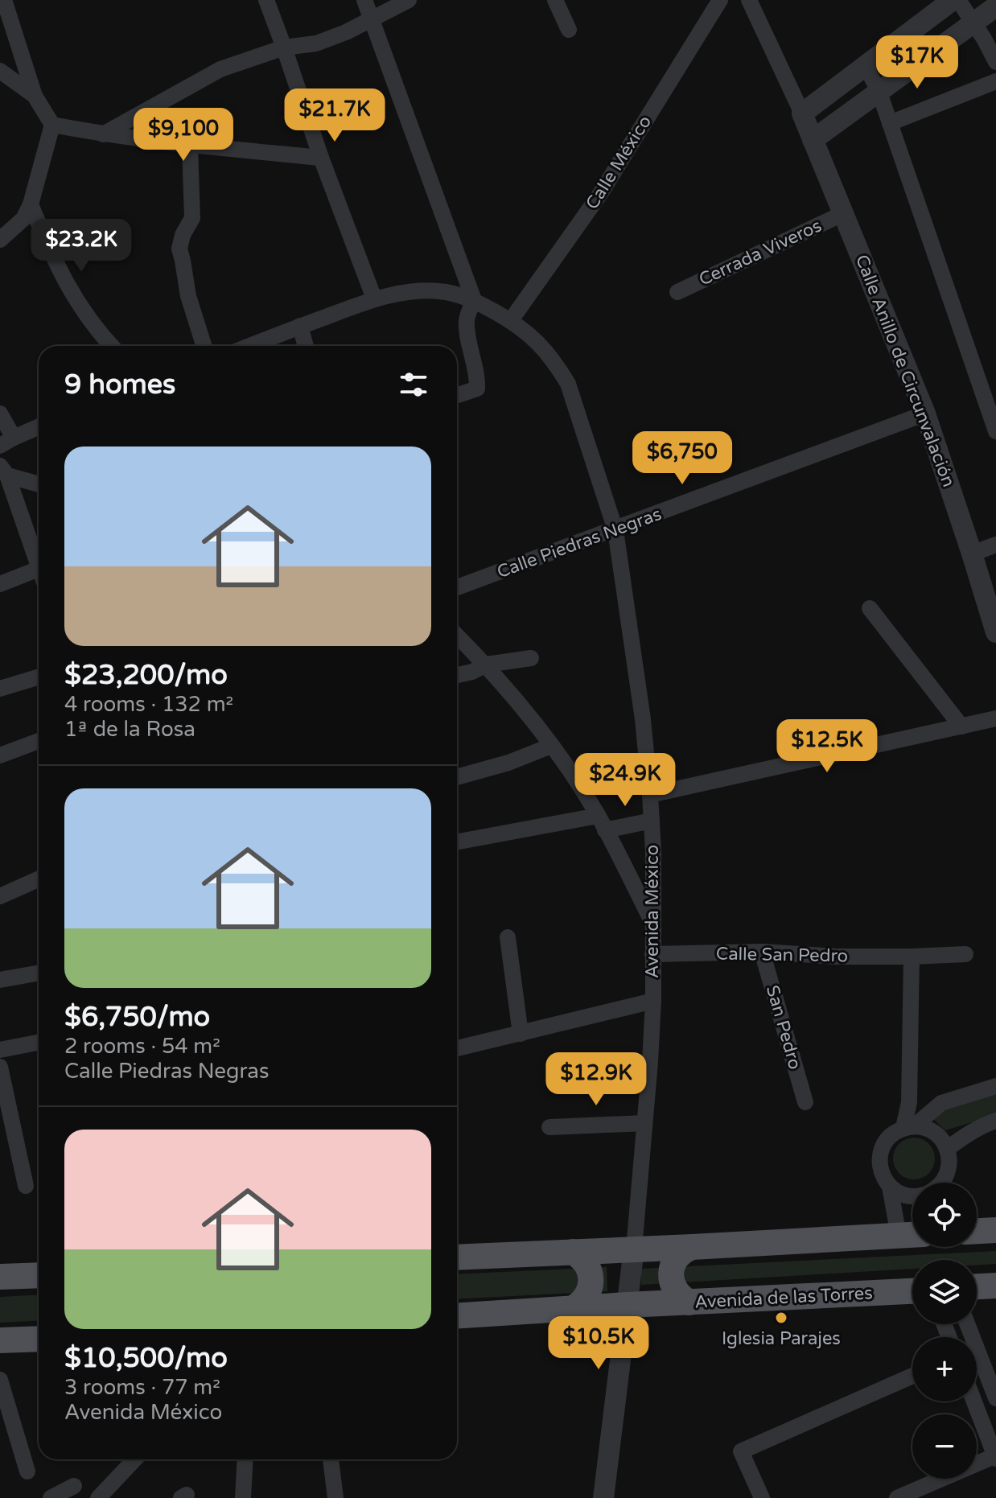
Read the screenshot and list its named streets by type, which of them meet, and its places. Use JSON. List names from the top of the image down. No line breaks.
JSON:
{"streets":{"main road":["Avenida de las Torres"],"street":["Calle México","Cerrada Viveros","Calle Anillo de Circunvalación","Calle Piedras Negras","Avenida México","Calle San Pedro","San Pedro"]},"crossings":[["Calle México","Avenida México"],["Cerrada Viveros","Calle Anillo de Circunvalación"],["Calle Anillo de Circunvalación","Calle Piedras Negras"],["Calle Piedras Negras","Avenida México"],["Avenida México","Calle San Pedro"],["Avenida México","Avenida de las Torres"],["Calle San Pedro","San Pedro"]],"places":["Iglesia Parajes"],"page":{"price":["$17K","$21.7K","$9,100","$23.2K","$6,750","$12.5K","$24.9K","$12.9K","$10.5K"],"heading":"9 homes","list":[{"name":"$23,200/mo","note":"4 rooms · 132 m² · 1ª de la Rosa"},{"name":"$6,750/mo","note":"2 rooms · 54 m² · Calle Piedras Negras"},{"name":"$10,500/mo","note":"3 rooms · 77 m² · Avenida México"}],"map_buttons":["+","−"]}}
